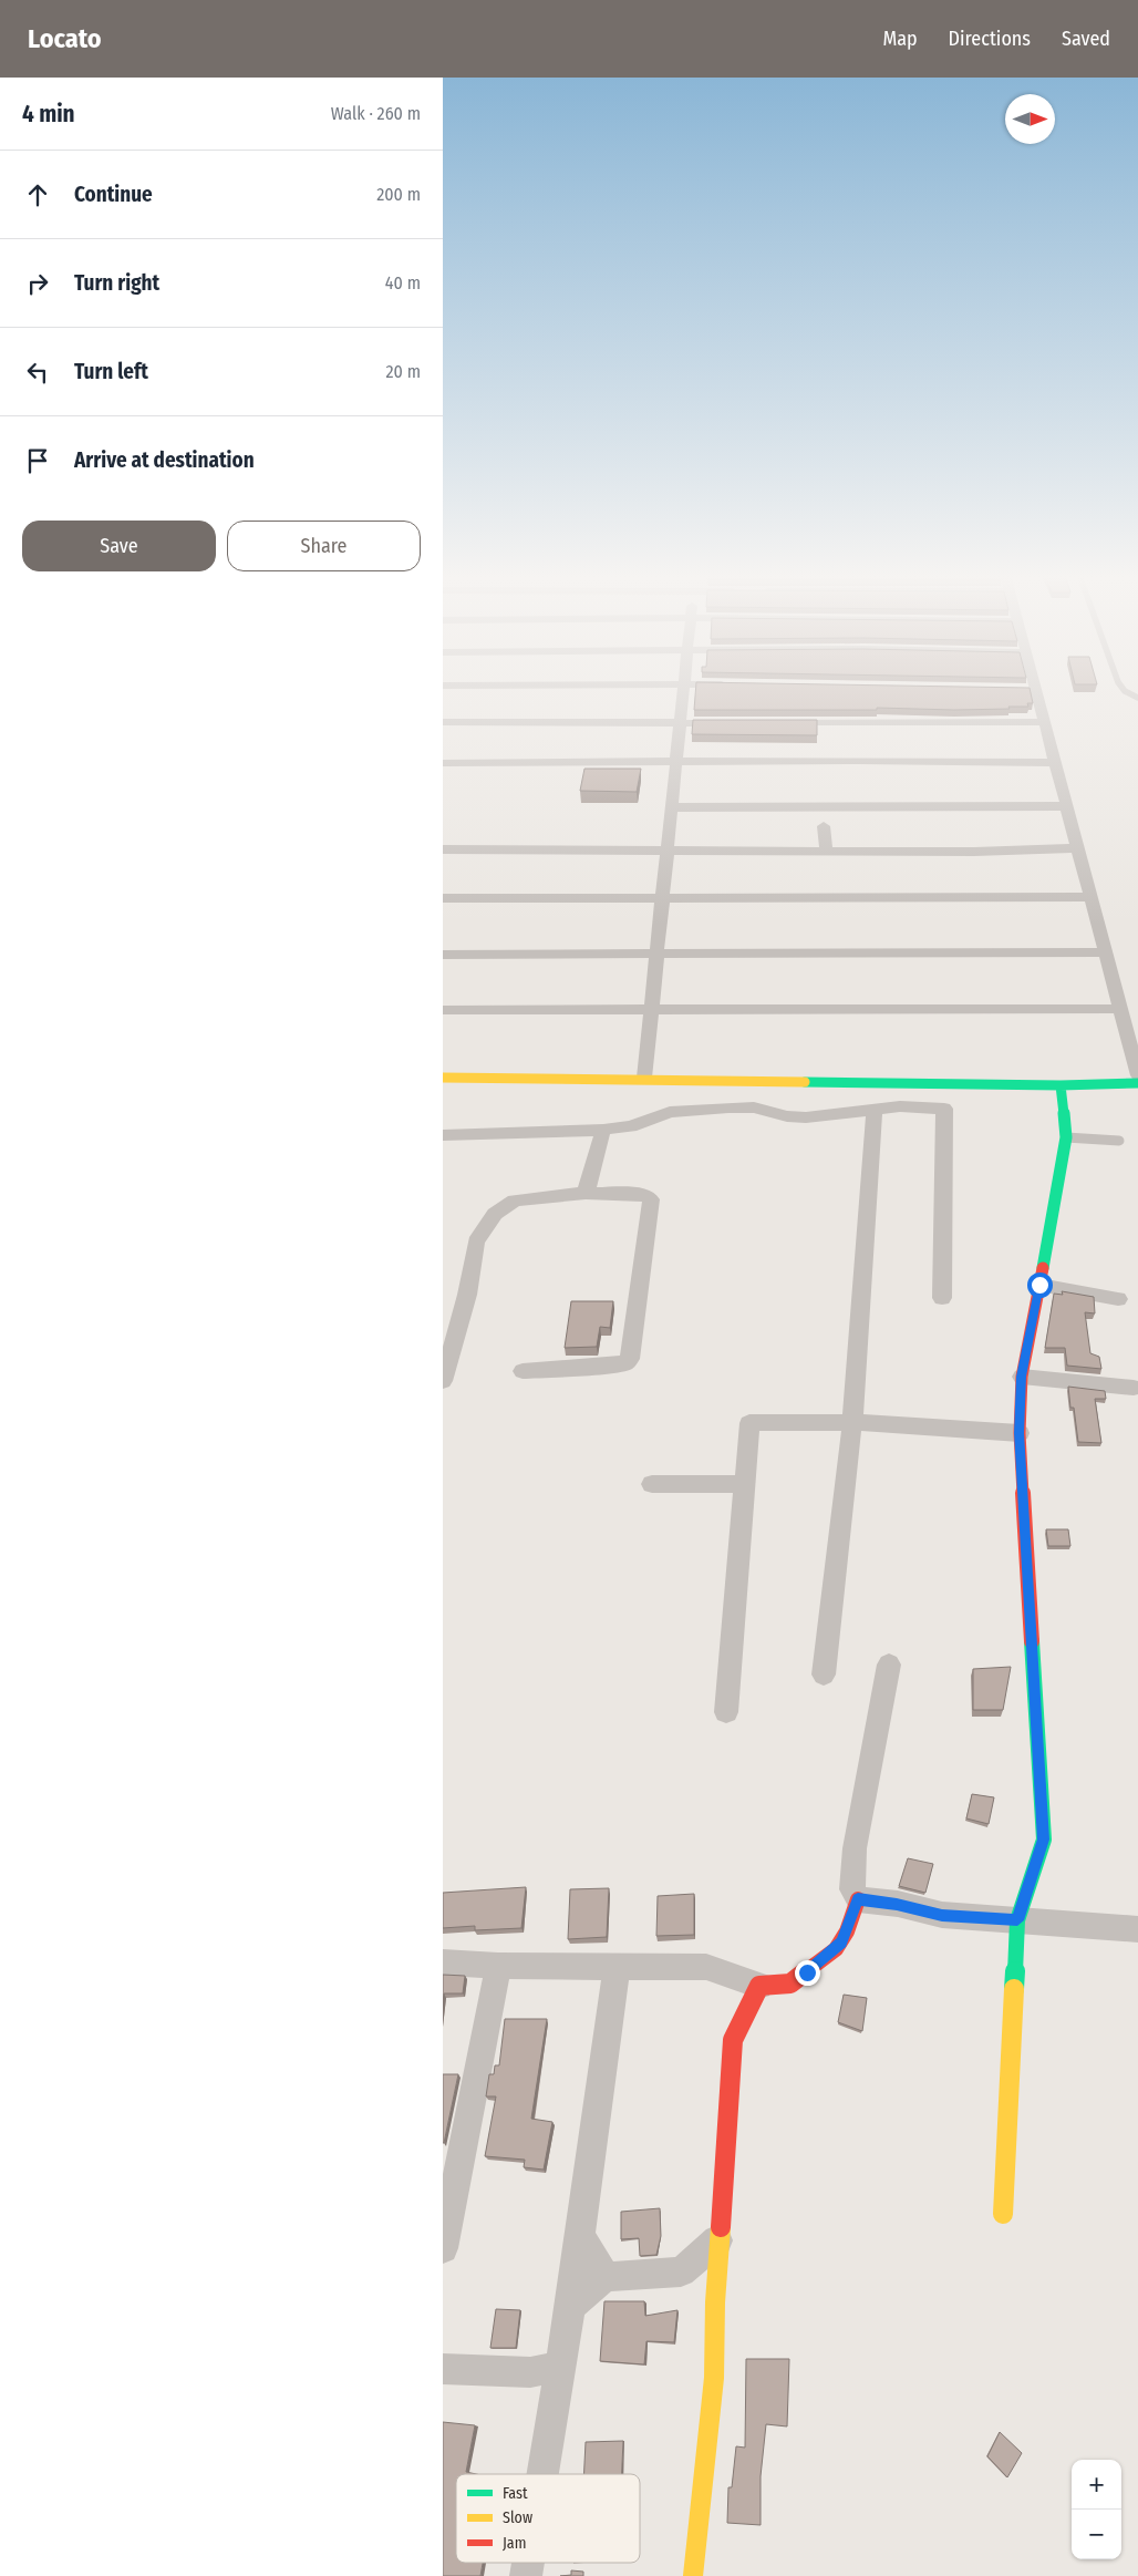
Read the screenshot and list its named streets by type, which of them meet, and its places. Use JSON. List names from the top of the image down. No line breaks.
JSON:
{"legend":["Fast","Slow","Jam"],"north":"right","page":{"header":"Locato","nav":["Map","Directions","Saved"],"heading":["4 min","Walk · 260 m"],"list":[["Continue","200 m"],["Turn right","40 m"],["Turn left","20 m"],"Arrive at destination"],"buttons":["Save","Share"],"map_buttons":["+","−"]}}
